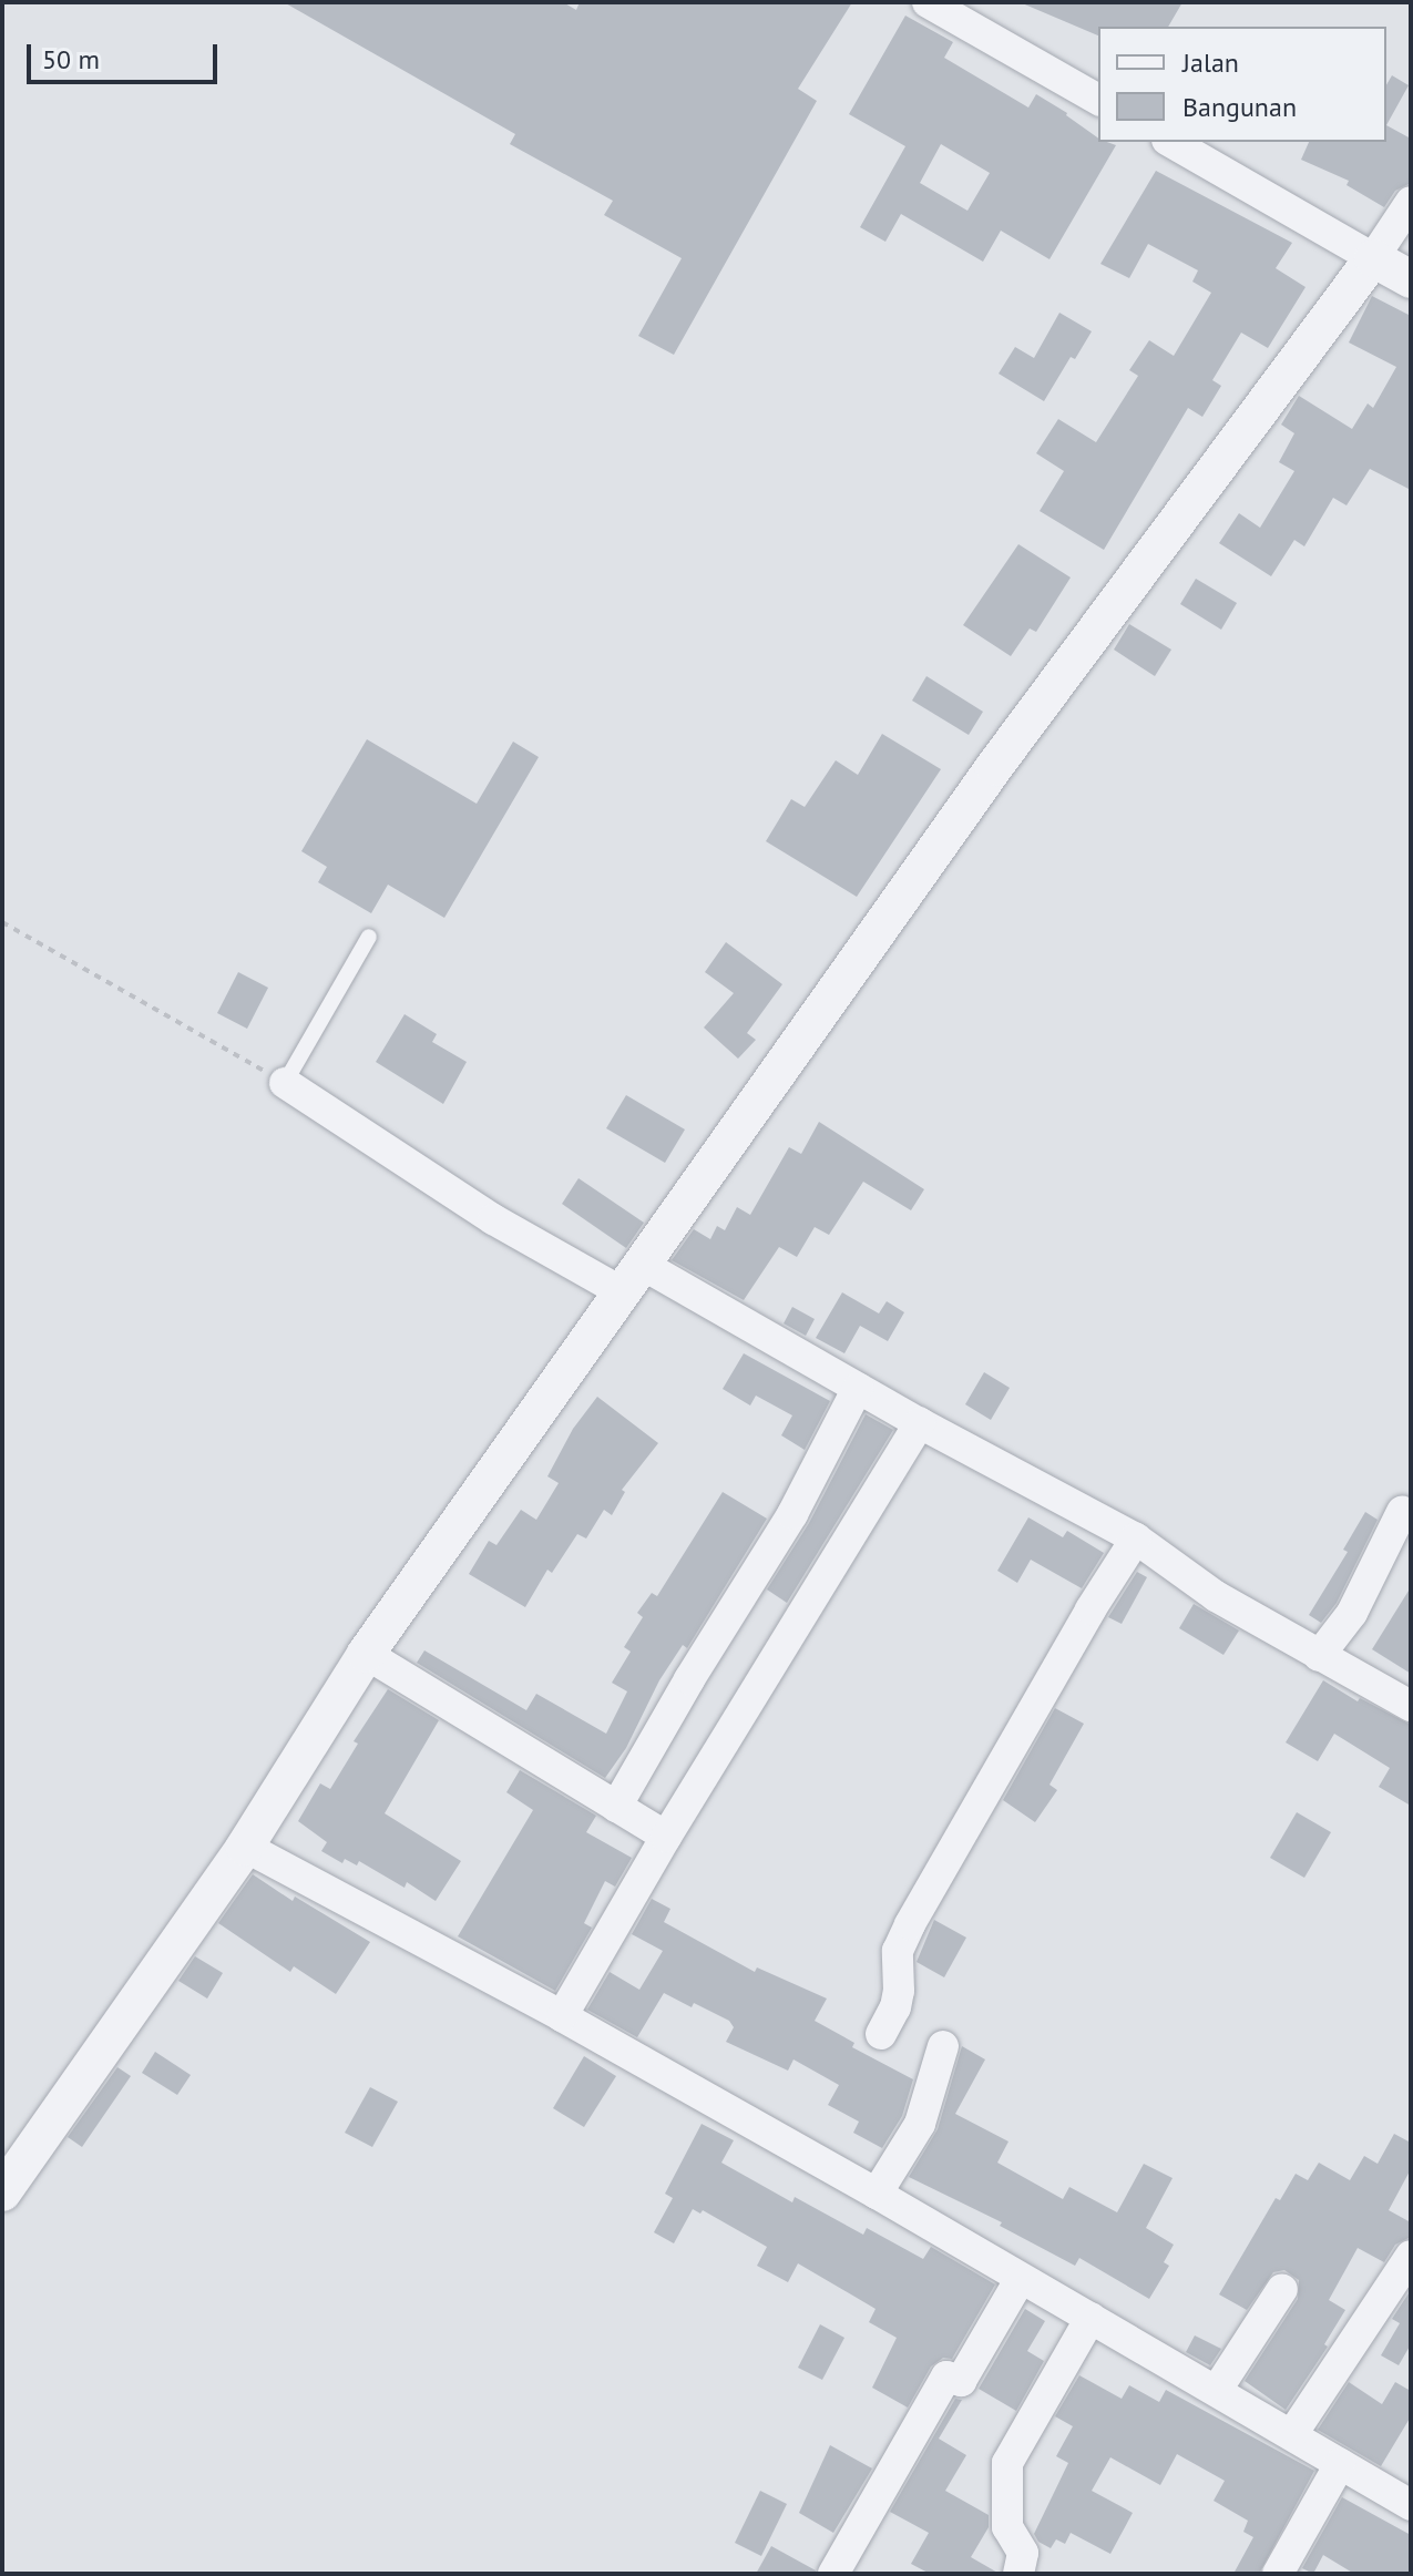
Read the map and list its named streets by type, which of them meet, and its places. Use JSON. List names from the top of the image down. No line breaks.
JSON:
{"legend":["Jalan","Bangunan"],"scale_bar":"50 m"}
